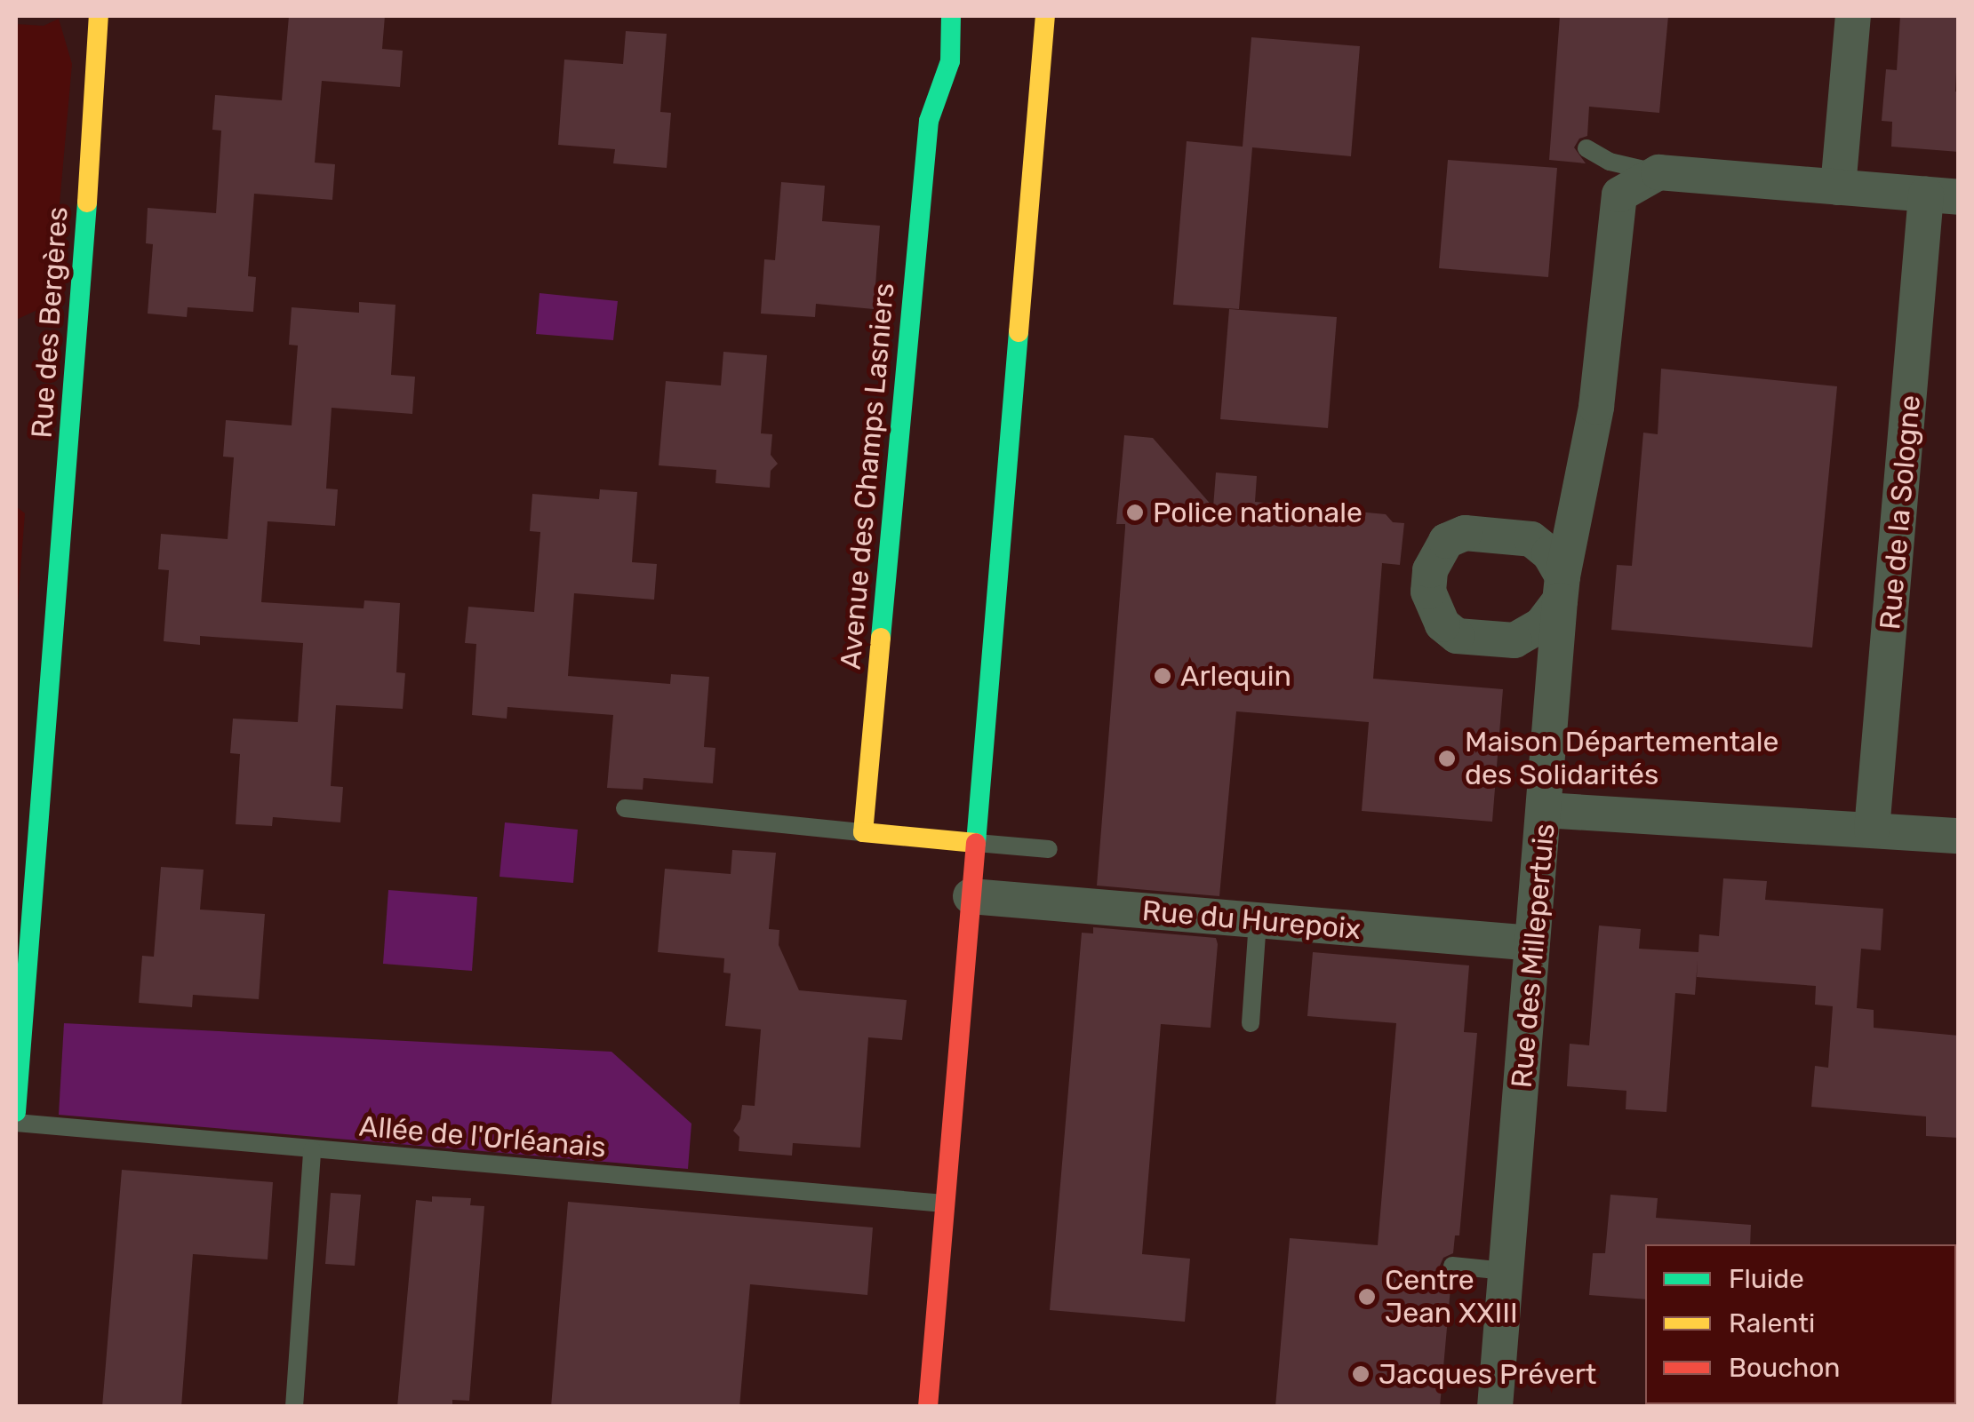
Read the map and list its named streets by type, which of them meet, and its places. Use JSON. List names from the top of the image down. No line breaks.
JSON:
{"streets":{"street":["Rue des Bergères","Avenue des Champs Lasniers","Rue de la Sologne","Rue du Hurepoix","Rue des Millepertuis"],"lane":["Allée de l'Orléanais"]},"crossings":[["Rue de la Sologne","Rue des Millepertuis"],["Rue du Hurepoix","Rue des Millepertuis"]],"places":["Police nationale","Arlequin","Maison Départementale des Solidarités","Centre Jean XXIII","Jacques Prévert"],"legend":["Fluide","Ralenti","Bouchon"]}
